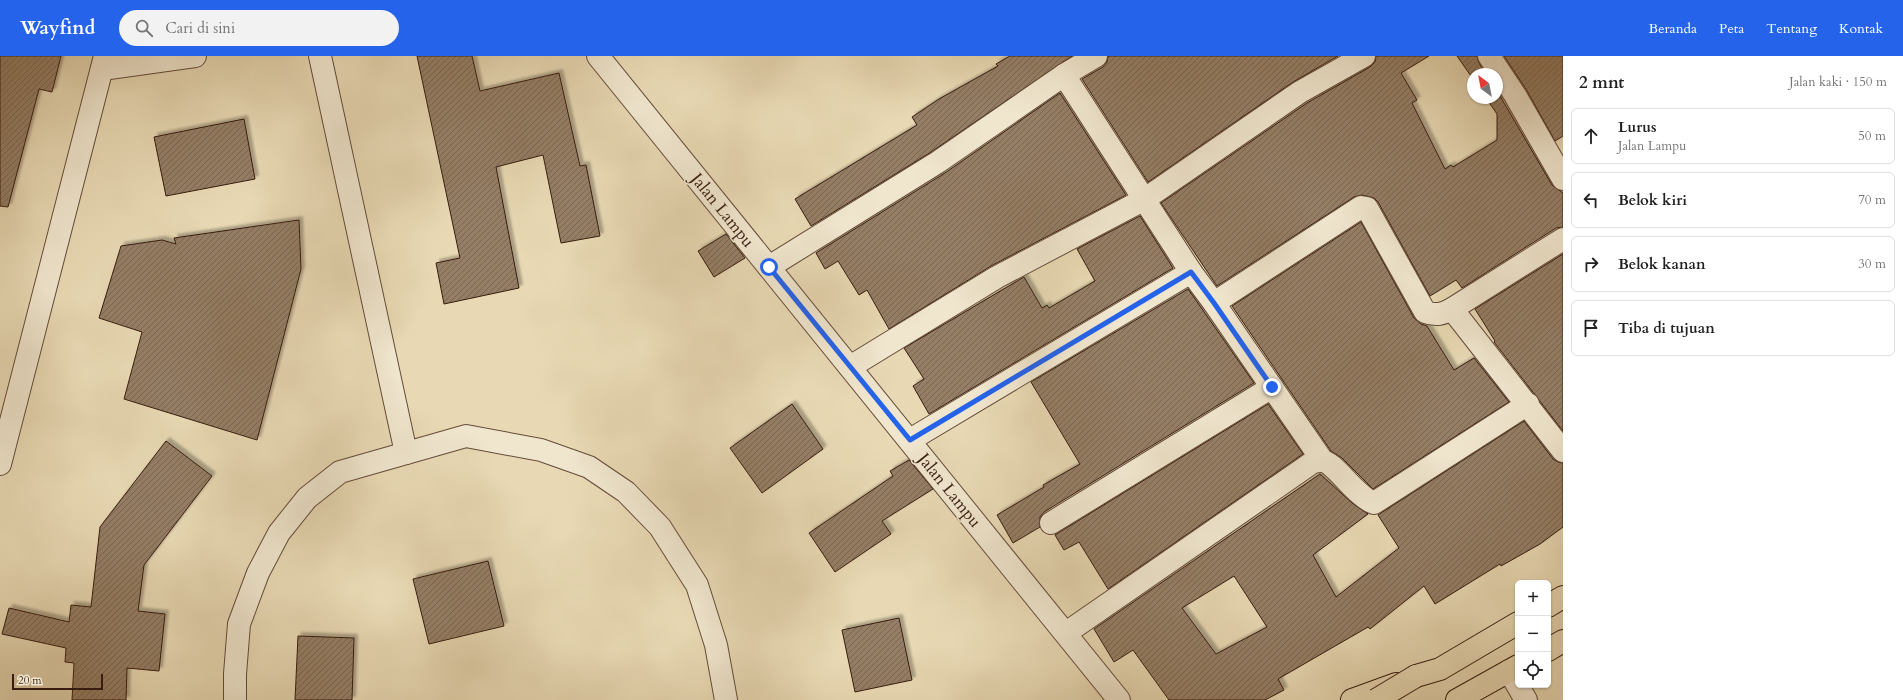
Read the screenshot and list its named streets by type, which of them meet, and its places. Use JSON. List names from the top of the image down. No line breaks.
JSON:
{"streets":{"street":["Jalan Lampu"]},"scale_bar":"20 m","north":"top left","page":{"header":"Wayfind","search":"Cari di sini","nav":["Beranda","Peta","Tentang","Kontak"],"heading":["2 mnt","Jalan kaki · 150 m"],"list":[["Lurus","Jalan Lampu","50 m"],["Belok kiri","70 m"],["Belok kanan","30 m"],"Tiba di tujuan"],"map_buttons":["+","−"],"scale":"20 m"}}
